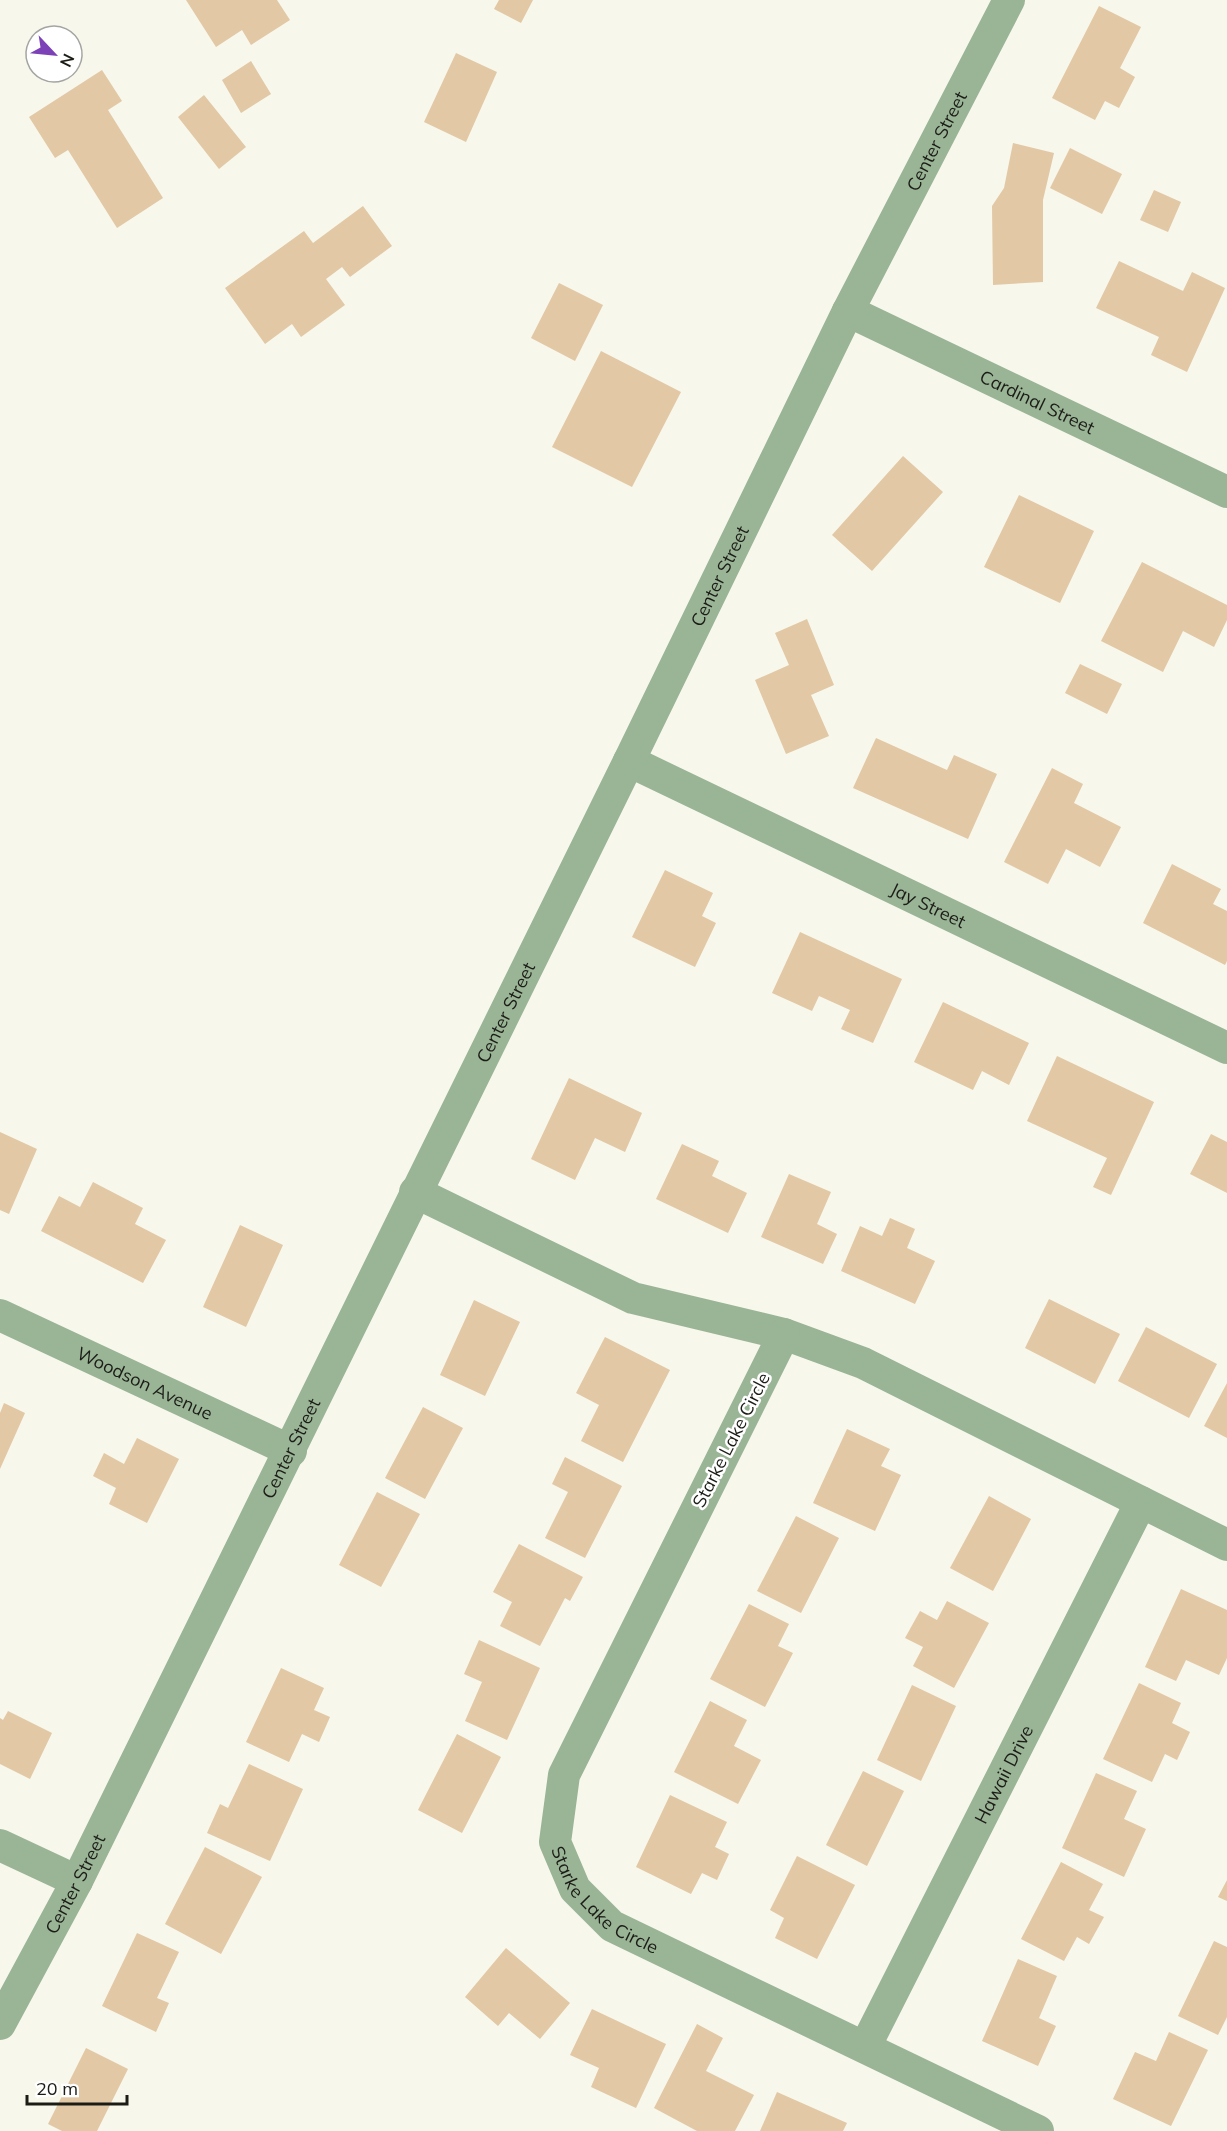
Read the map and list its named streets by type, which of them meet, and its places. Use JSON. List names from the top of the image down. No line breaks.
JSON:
{"streets":{"street":["Center Street","Cardinal Street","Jay Street","Woodson Avenue","Starke Lake Circle","Hawaii Drive"]},"crossings":[["Center Street","Cardinal Street"],["Center Street","Jay Street"],["Center Street","Woodson Avenue"],["Starke Lake Circle","Hawaii Drive"]],"scale_bar":"20 m","north":"bottom right"}
